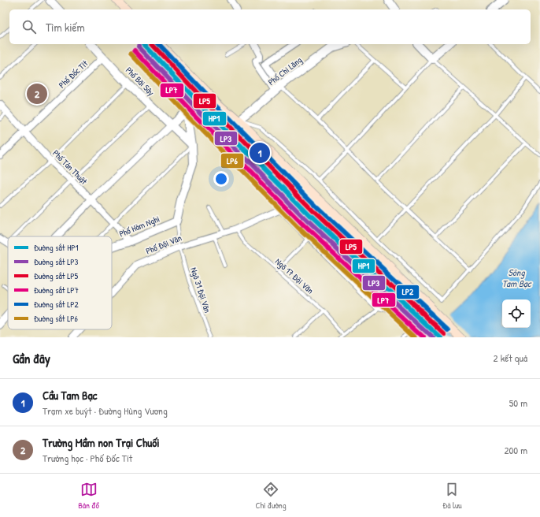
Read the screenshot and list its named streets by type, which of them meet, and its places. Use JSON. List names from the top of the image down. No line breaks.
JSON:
{"streets":{"street":["Phố Chi Lăng","Phố Đốc Tít","Phố Bãi Sậy","Phố Tán Thuật","Phố Hàm Nghi","Phố Đội Văn"],"lane":["Ngõ 17 Đội Văn","Ngõ 31 Đội Văn"]},"crossings":[["Phố Đốc Tít","Phố Bãi Sậy"],["Phố Đốc Tít","Phố Tán Thuật"],["Phố Tán Thuật","Phố Hàm Nghi"],["Phố Hàm Nghi","Ngõ 31 Đội Văn"],["Phố Đội Văn","Ngõ 17 Đội Văn"],["Phố Đội Văn","Ngõ 31 Đội Văn"]],"water":["Sông Tam Bạc"],"lines":["rail line HP1","rail line LP5","rail line LP2","rail line LP3","rail line LP7","rail line LP6"],"legend":["Đường sắt HP1","Đường sắt LP3","Đường sắt LP5","Đường sắt LP7","Đường sắt LP2","Đường sắt LP6"],"page":{"search":"Tìm kiếm","pins":["2","1"],"heading":["Gần đây","2 kết quả"],"list":[{"mark":"1","name":"Cầu Tam Bạc","note":"Trạm xe buýt · Đường Hùng Vương","value":"50 m"},{"mark":"2","name":"Trường Mầm non Trại Chuối","note":"Trường học · Phố Đốc Tít","value":"200 m"}],"nav":["Bản đồ","Chỉ đường","Đã lưu"]}}
